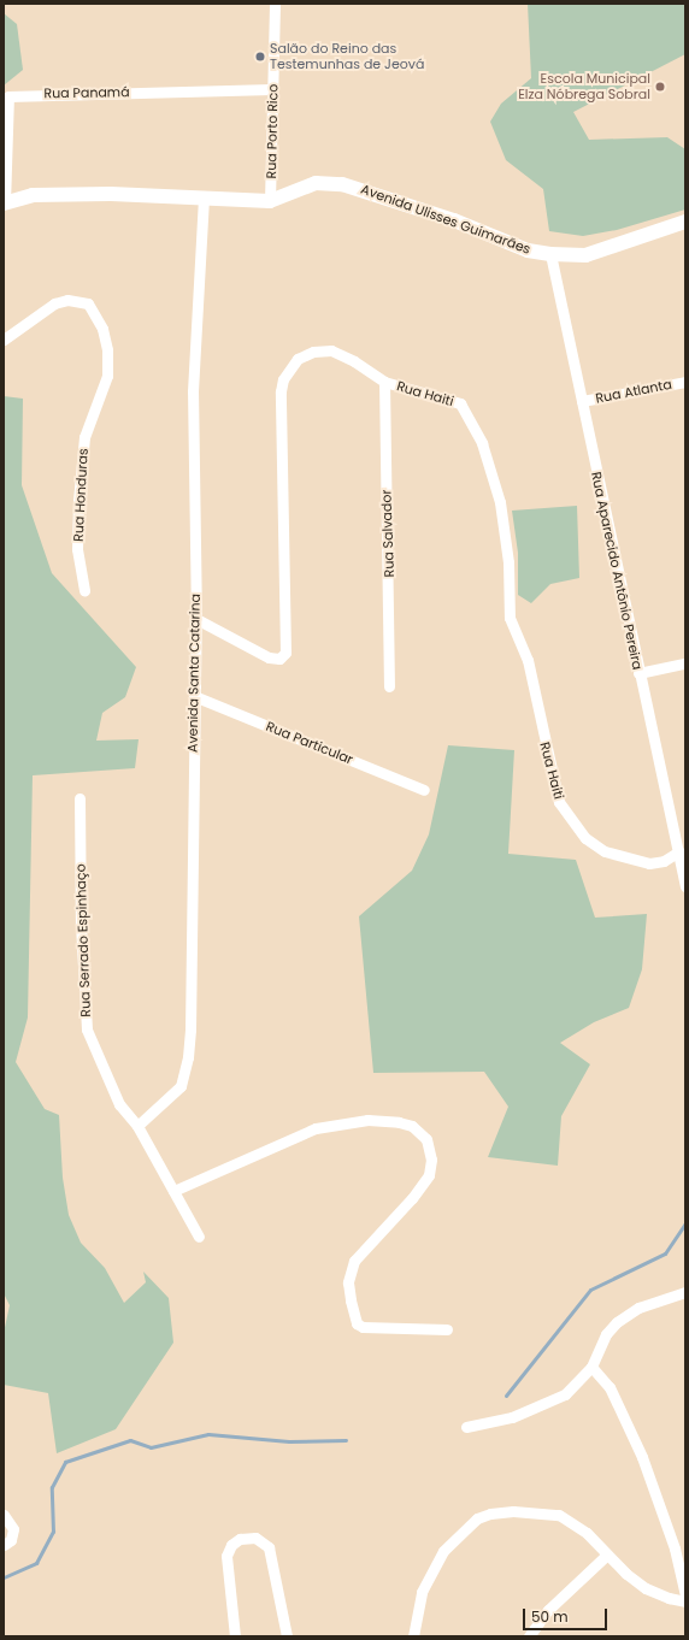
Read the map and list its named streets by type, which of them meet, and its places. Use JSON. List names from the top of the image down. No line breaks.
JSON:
{"streets":{"main road":["Avenida Ulisses Guimarães"],"street":["Rua Panamá","Rua Porto Rico","Rua Atlanta","Rua Haiti","Rua Honduras","Rua Salvador","Rua Aparecido Antônio Pereira","Avenida Santa Catarina","Rua Particular","Rua Serrado Espinhaço"]},"crossings":[["Rua Panamá","Rua Porto Rico"],["Rua Panamá","Avenida Ulisses Guimarães"],["Rua Porto Rico","Avenida Ulisses Guimarães"],["Avenida Ulisses Guimarães","Rua Aparecido Antônio Pereira"],["Avenida Ulisses Guimarães","Avenida Santa Catarina"],["Rua Atlanta","Rua Aparecido Antônio Pereira"],["Rua Haiti","Rua Salvador"],["Rua Haiti","Rua Aparecido Antônio Pereira"],["Rua Haiti","Avenida Santa Catarina"],["Avenida Santa Catarina","Rua Particular"],["Avenida Santa Catarina","Rua Serrado Espinhaço"]],"places":["Salão do Reino das Testemunhas de Jeová","Escola Municipal Elza Nóbrega Sobral"],"scale_bar":"50 m"}
